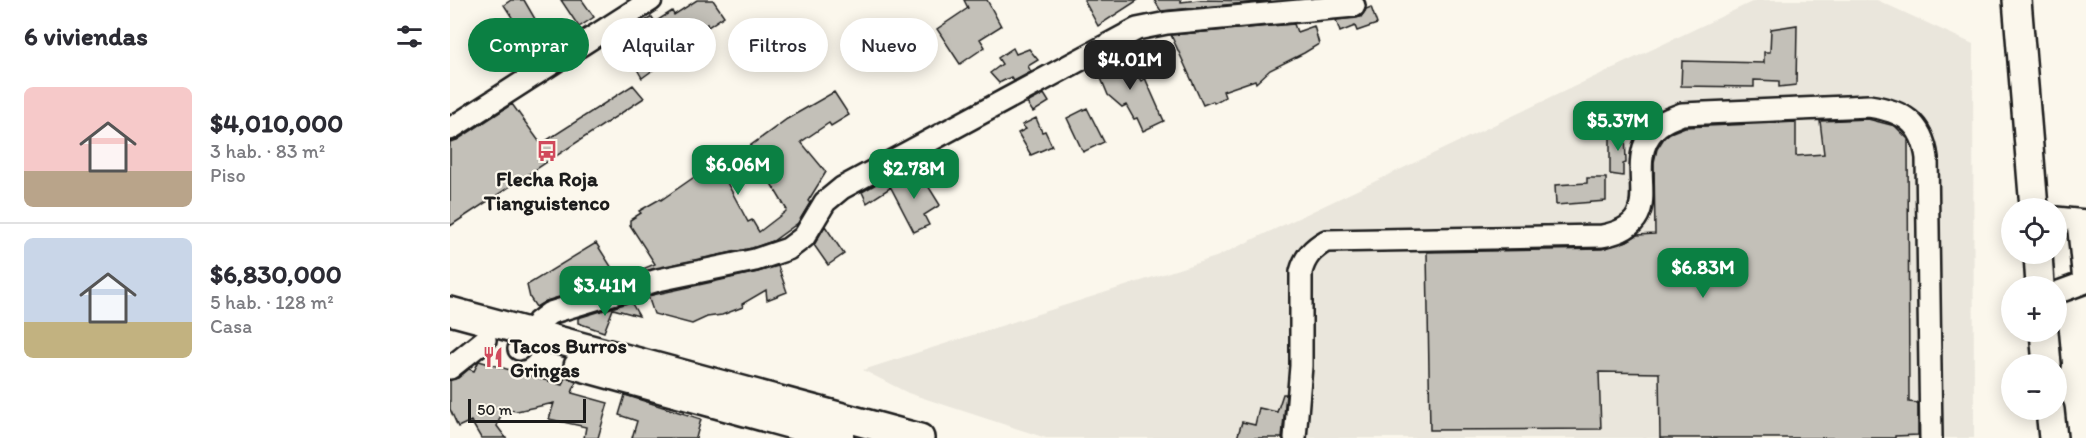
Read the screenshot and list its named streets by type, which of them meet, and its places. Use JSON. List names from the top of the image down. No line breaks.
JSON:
{"places":{"bus stop":["Flecha Roja Tianguistenco"],"restaurant":["Tacos Burros Gringas"]},"scale_bar":"50 m","page":{"heading":"6 viviendas","chip":["Comprar","Alquilar","Filtros","Nuevo"],"price":["$4.01M","$5.37M","$6.06M","$2.78M","$6.83M","$3.41M"],"list":[{"name":"$4,010,000","note":"3 hab. · 83 m² · Piso"},{"name":"$6,830,000","note":"5 hab. · 128 m² · Casa"}],"map_buttons":["+","−"],"scale":"50 m"}}
